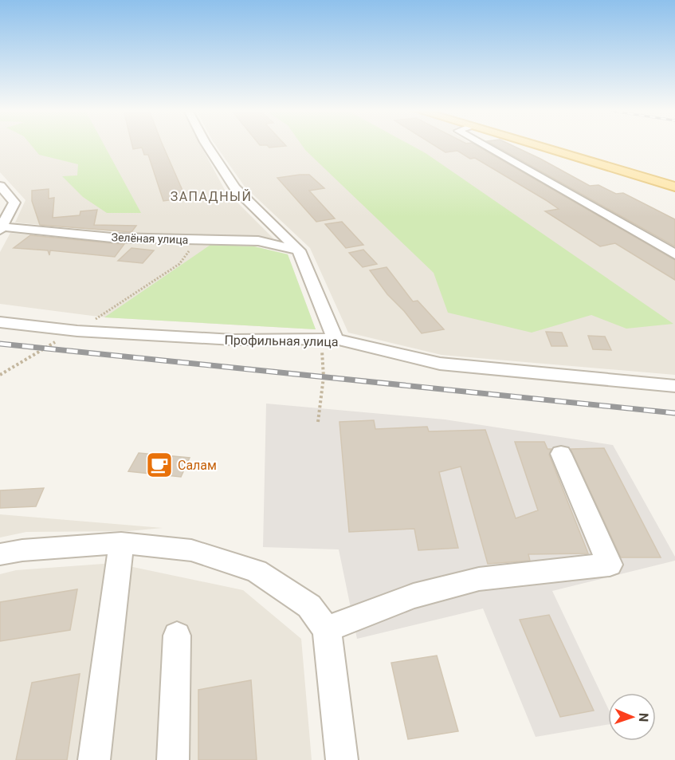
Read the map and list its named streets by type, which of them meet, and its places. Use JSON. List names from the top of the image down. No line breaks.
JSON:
{"streets":{"street":["Зелёная улица","Профильная улица"]},"districts":["ЗАПАДНЫЙ"],"places":{"cafe":["Салам"]},"north":"right"}
